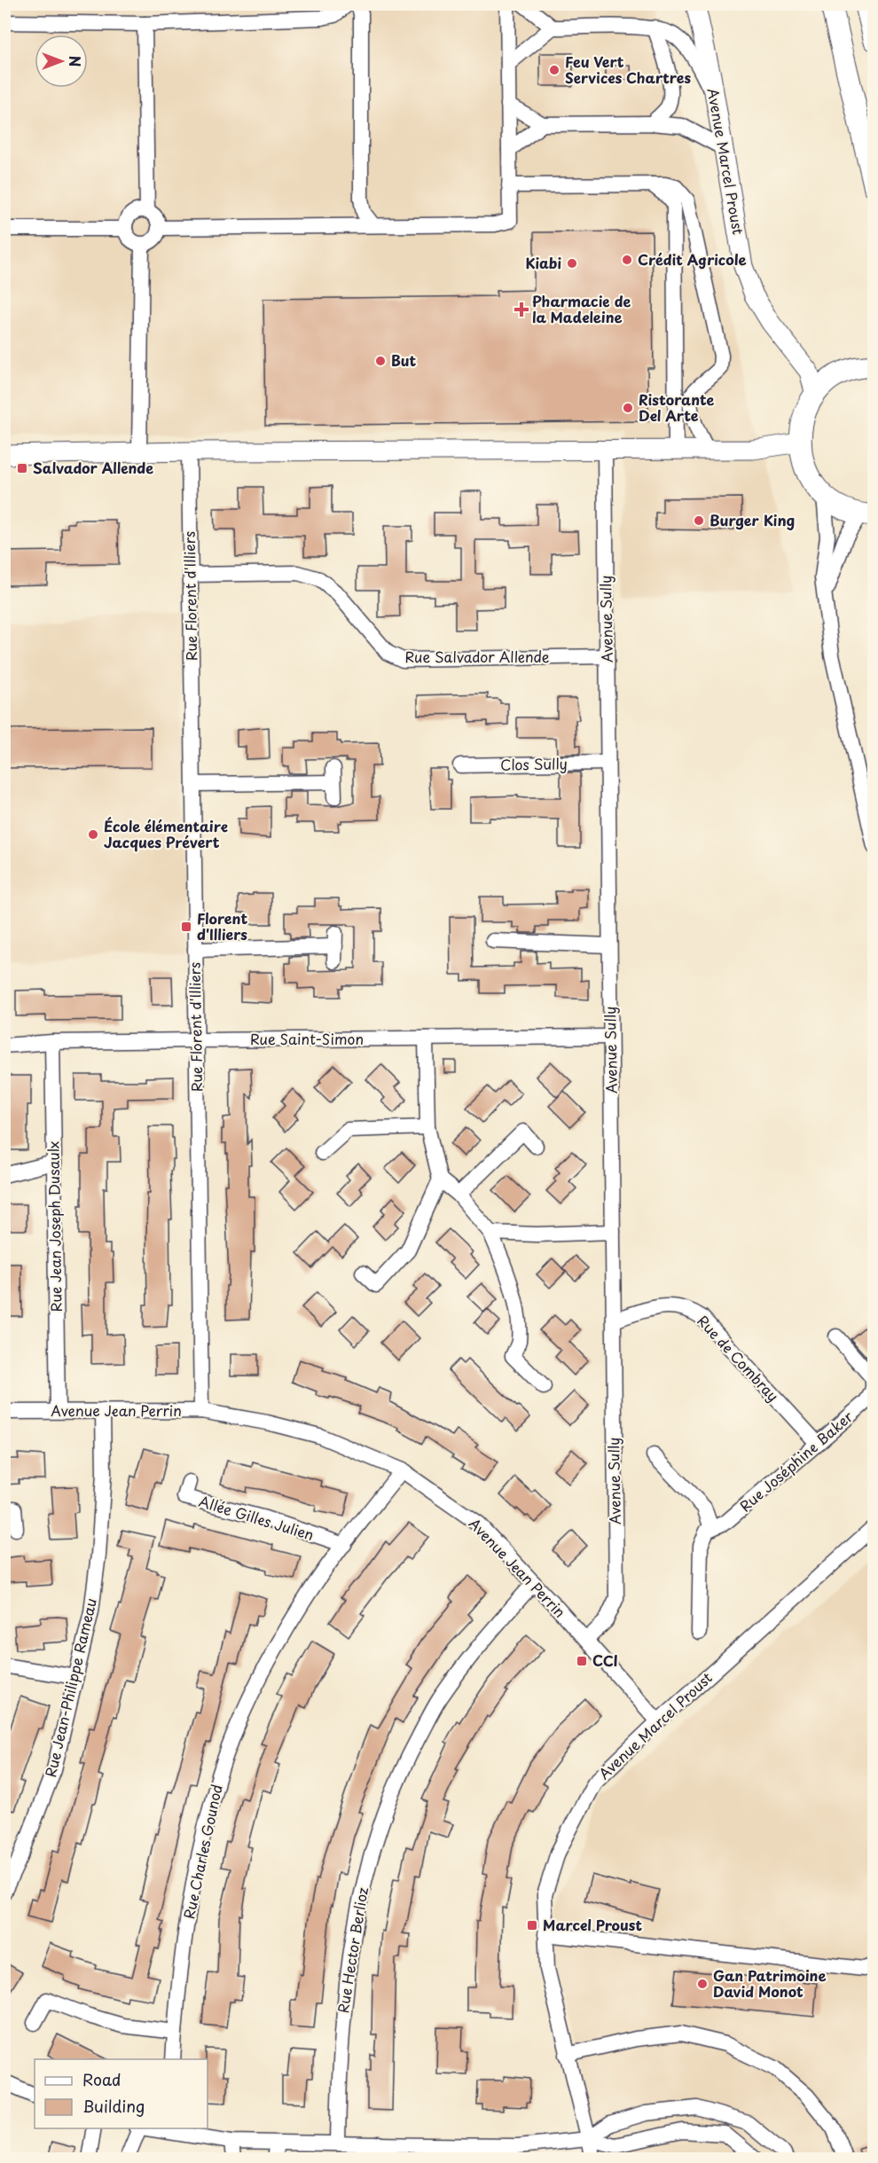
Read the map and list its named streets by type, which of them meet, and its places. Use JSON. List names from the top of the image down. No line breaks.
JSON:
{"streets":{"street":["Avenue Marcel Proust","Rue Florent d'Illiers","Avenue Sully","Rue Salvador Allende","Clos Sully","Rue Saint-Simon","Rue Jean Joseph Dusaulx","Rue de Combray","Avenue Jean Perrin","Rue Joséphine Baker","Allée Gilles Julien","Rue Jean-Philippe Rameau","Rue Charles Gounod","Rue Hector Berlioz"]},"crossings":[["Avenue Marcel Proust","Avenue Jean Perrin"],["Rue Florent d'Illiers","Rue Salvador Allende"],["Rue Florent d'Illiers","Rue Saint-Simon"],["Rue Florent d'Illiers","Avenue Jean Perrin"],["Avenue Sully","Rue Salvador Allende"],["Avenue Sully","Clos Sully"],["Avenue Sully","Rue Saint-Simon"],["Avenue Sully","Rue de Combray"],["Avenue Sully","Avenue Jean Perrin"],["Rue Saint-Simon","Rue Jean Joseph Dusaulx"],["Rue Jean Joseph Dusaulx","Avenue Jean Perrin"],["Rue de Combray","Rue Joséphine Baker"],["Avenue Jean Perrin","Rue Jean-Philippe Rameau"],["Avenue Jean Perrin","Rue Charles Gounod"],["Avenue Jean Perrin","Rue Hector Berlioz"],["Allée Gilles Julien","Rue Charles Gounod"]],"places":{"other":["Feu Vert Services Chartres","Crédit Agricole","Kiabi","But","Ristorante Del Arte","Burger King","École élémentaire Jacques Prévert","Gan Patrimoine David Monot"],"health":["Pharmacie de la Madeleine"],"transit":["Salvador Allende","Florent d'Illiers","CCI","Marcel Proust"]},"legend":["Road","Building"],"north":"right"}
